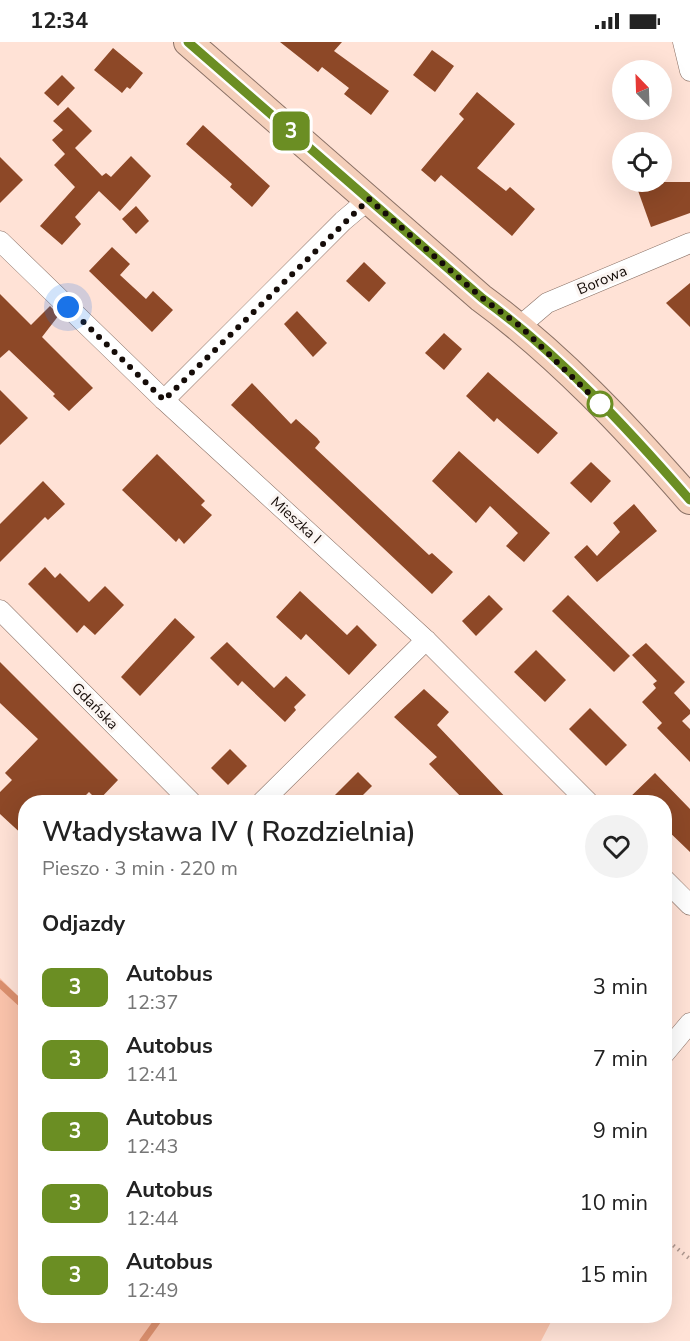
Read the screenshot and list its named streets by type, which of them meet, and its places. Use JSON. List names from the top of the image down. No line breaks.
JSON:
{"streets":{"street":["Borowa","Mieszka I","Gdańska"]},"lines":["bus line 3"],"north":"top left","page":{"status":"12:34","on_map":"3","heading":[["Władysława IV ( Rozdzielnia)","Pieszo · 3 min · 220 m"],"Odjazdy"],"list":[{"mark":"3","name":"Autobus","note":"12:37","value":"3 min"},{"mark":"3","name":"Autobus","note":"12:41","value":"7 min"},{"mark":"3","name":"Autobus","note":"12:43","value":"9 min"},{"mark":"3","name":"Autobus","note":"12:44","value":"10 min"},{"mark":"3","name":"Autobus","note":"12:49","value":"15 min"}]}}
